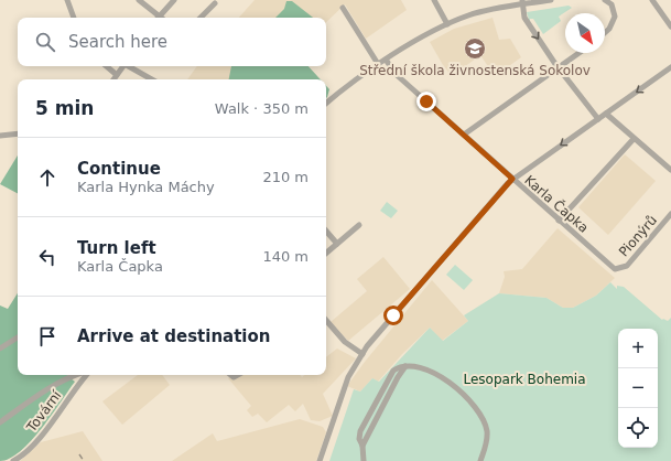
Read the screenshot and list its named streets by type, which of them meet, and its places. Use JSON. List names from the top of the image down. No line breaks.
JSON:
{"streets":{"street":["Karla Čapka","Pionýrů","Tovární"]},"crossings":[["Karla Čapka","Pionýrů"]],"parks":["Lesopark Bohemia"],"places":{"school or university":["Střední škola živnostenská Sokolov"]},"north":"bottom right","page":{"search":"Search here","heading":["5 min","Walk · 350 m"],"list":[["Continue","Karla Hynka Máchy","210 m"],["Turn left","Karla Čapka","140 m"],"Arrive at destination"],"map_buttons":["+","−"]}}
